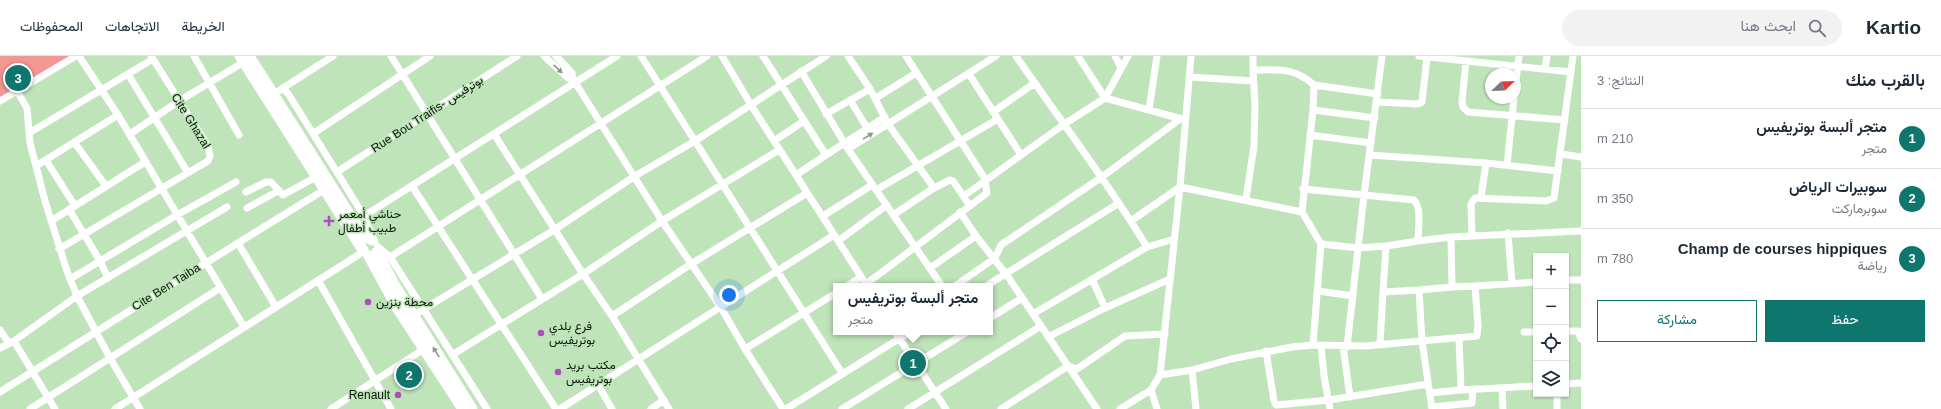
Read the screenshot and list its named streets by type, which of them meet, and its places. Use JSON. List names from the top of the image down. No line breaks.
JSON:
{"streets":{"street":["Rue Bou Traifis- بوترفيس","Cite Ghazal","Cite Ben Taiba"]},"places":{"health":["حناشي أمعمر طبيب أطفال"],"other":["محطة بنزين","فرع بلدي بوتريفيس","مكتب بريد بوتريفيس","Renault"]},"north":"top right","page":{"header":"Kartio","search":"ابحث هنا","nav":["الخريطة","الاتجاهات","المحفوظات"],"heading":["بالقرب منك","النتائج: 3"],"pins":["3","1","2"],"list":[{"mark":"1","name":"متجر ألبسة بوتريفيس","note":"متجر","value":"210 m"},{"mark":"2","name":"سوبيرات الرياض","note":"سوبرماركت","value":"350 m"},{"mark":"3","name":"Champ de courses hippiques","note":"رياضة","value":"780 m"}],"map_buttons":["+","−"],"popup":["متجر ألبسة بوتريفيس","متجر"],"buttons":["حفظ","مشاركة"]}}
